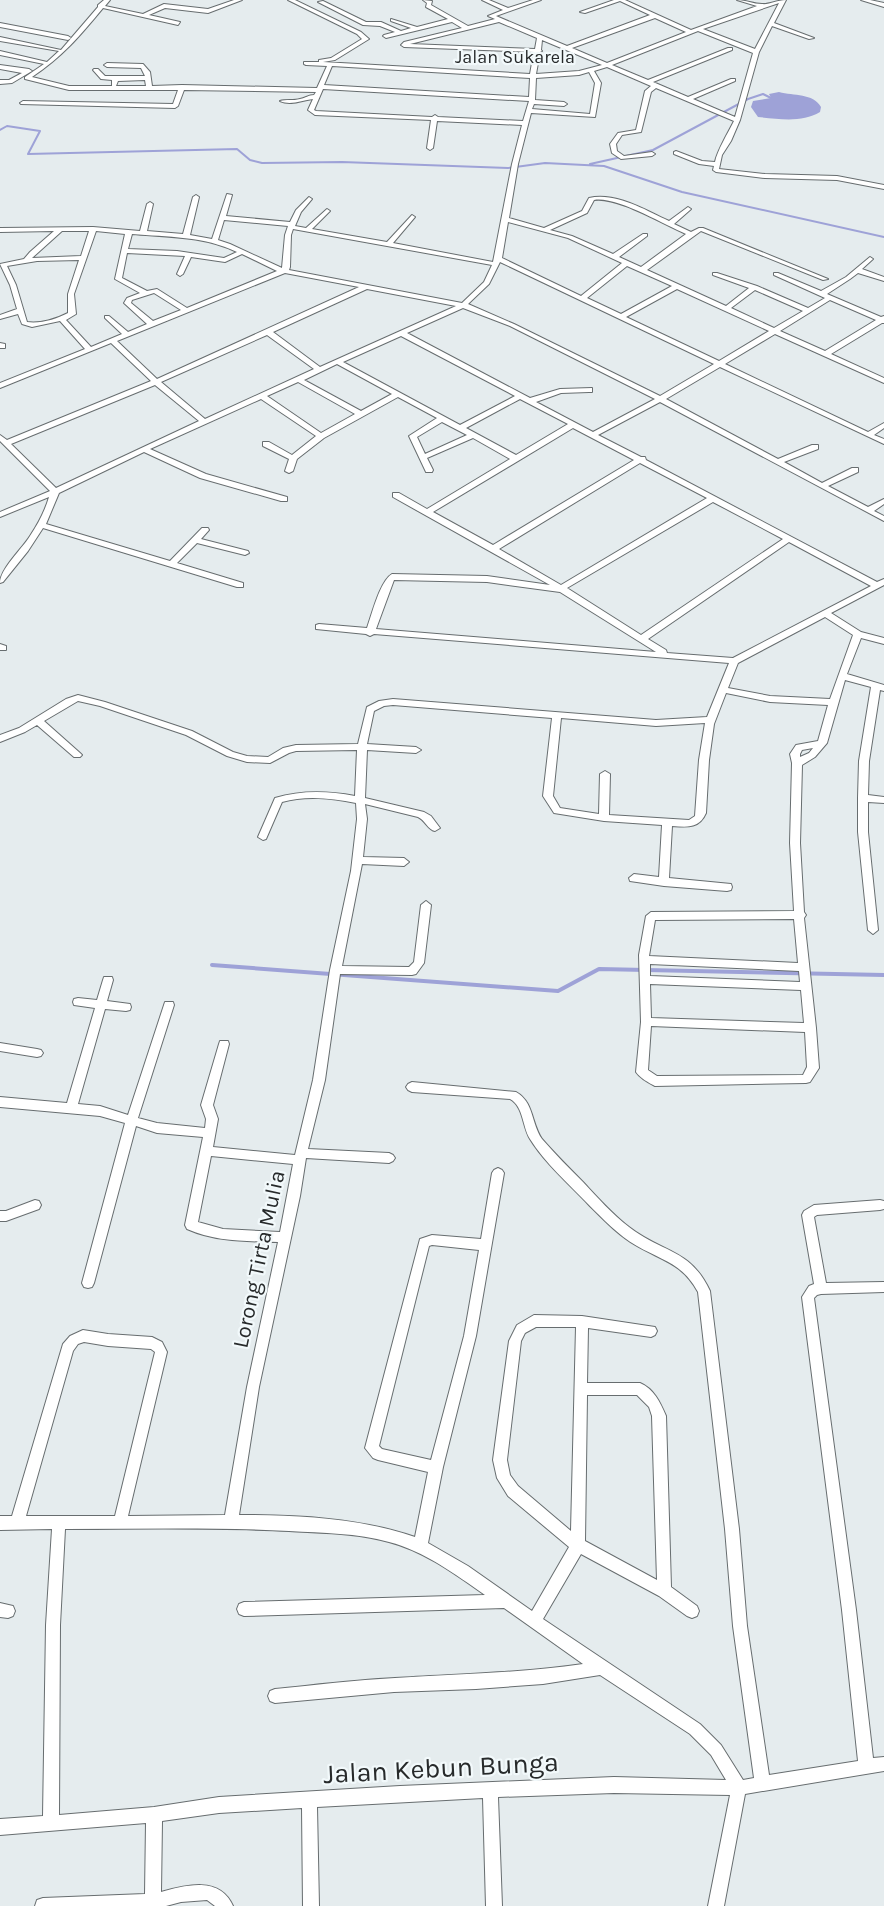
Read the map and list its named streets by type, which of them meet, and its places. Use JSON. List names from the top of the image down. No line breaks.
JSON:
{"streets":{"street":["Jalan Sukarela","Lorong Tirta Mulia","Jalan Kebun Bunga"]}}
